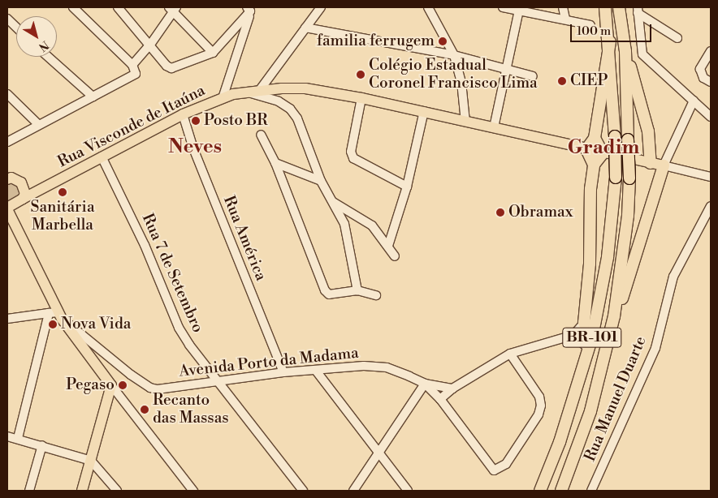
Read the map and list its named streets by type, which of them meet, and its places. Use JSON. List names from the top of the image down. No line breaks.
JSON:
{"streets":{"highway":["BR-101"],"main road":["Rua Visconde de Itaúna"],"street":["Rua América","Rua 7 de Setembro","Avenida Porto da Madama","Rua Manuel Duarte"]},"crossings":[["Rua Visconde de Itaúna","Rua América"],["Rua Visconde de Itaúna","Rua 7 de Setembro"],["Rua América","Avenida Porto da Madama"],["Rua 7 de Setembro","Avenida Porto da Madama"]],"districts":["Neves","Gradim"],"places":["familia ferrugem","Colégio Estadual Coronel Francisco Lima","CIEP","Posto BR","Sanitária Marbella","Obramax","Nova Vida","Pegaso","Recanto das Massas"],"scale_bar":"100 m","north":"bottom right"}
